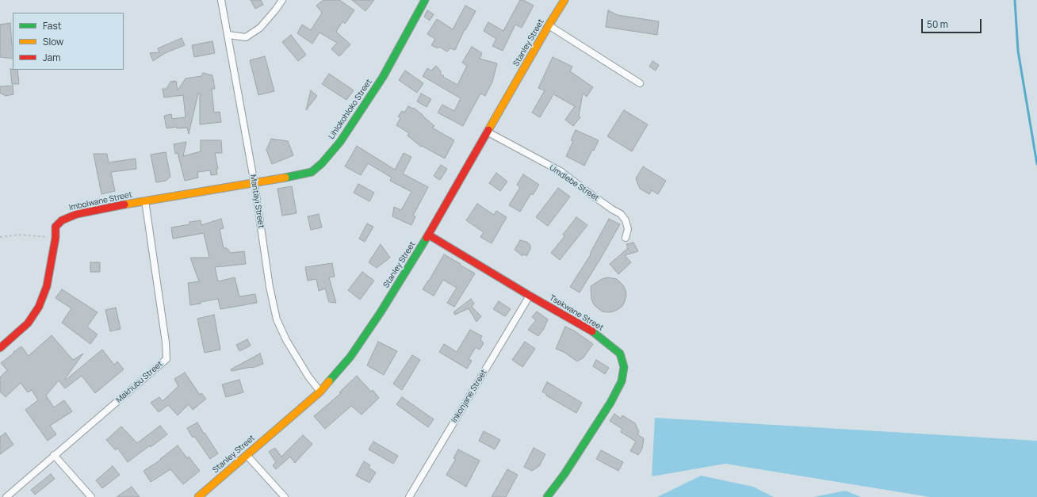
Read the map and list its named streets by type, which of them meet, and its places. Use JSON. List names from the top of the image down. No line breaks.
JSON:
{"streets":{"street":["Stanley Street","Lihlokohloko Street","Umdlebe Street","Imbolwane Street","Mantayi Street","Tsekwane Street","Makhubu Street","Inkonjane Street"]},"crossings":[["Stanley Street","Umdlebe Street"],["Stanley Street","Mantayi Street"],["Stanley Street","Tsekwane Street"],["Lihlokohloko Street","Imbolwane Street"],["Lihlokohloko Street","Mantayi Street"],["Imbolwane Street","Mantayi Street"],["Imbolwane Street","Makhubu Street"],["Tsekwane Street","Inkonjane Street"]],"legend":["Fast","Slow","Jam"],"scale_bar":"50 m"}
